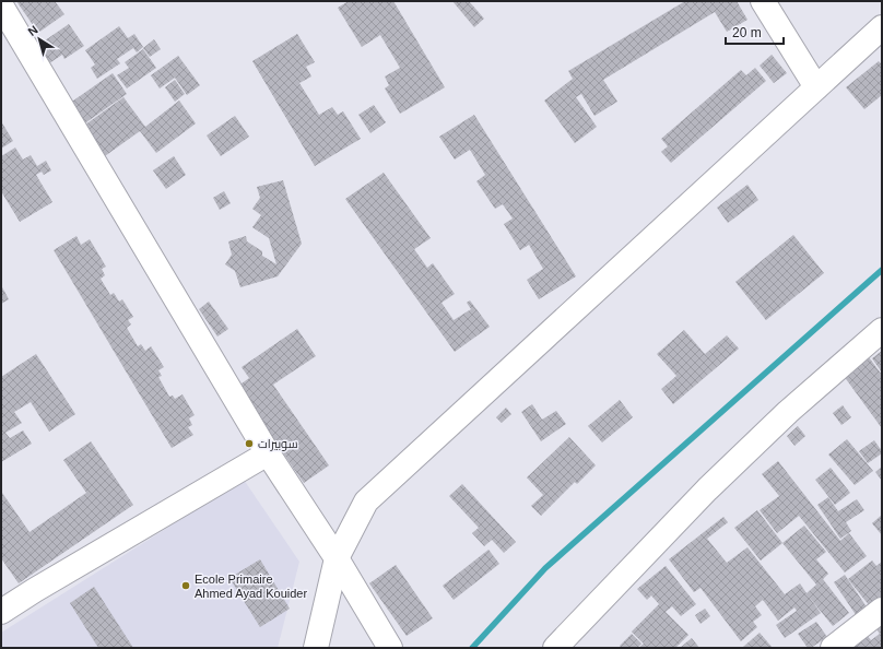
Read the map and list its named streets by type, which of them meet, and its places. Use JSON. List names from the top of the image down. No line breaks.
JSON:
{"places":["سوبيرات","Ecole Primaire Ahmed Ayad Kouider"],"scale_bar":"20 m","north":"top left"}
